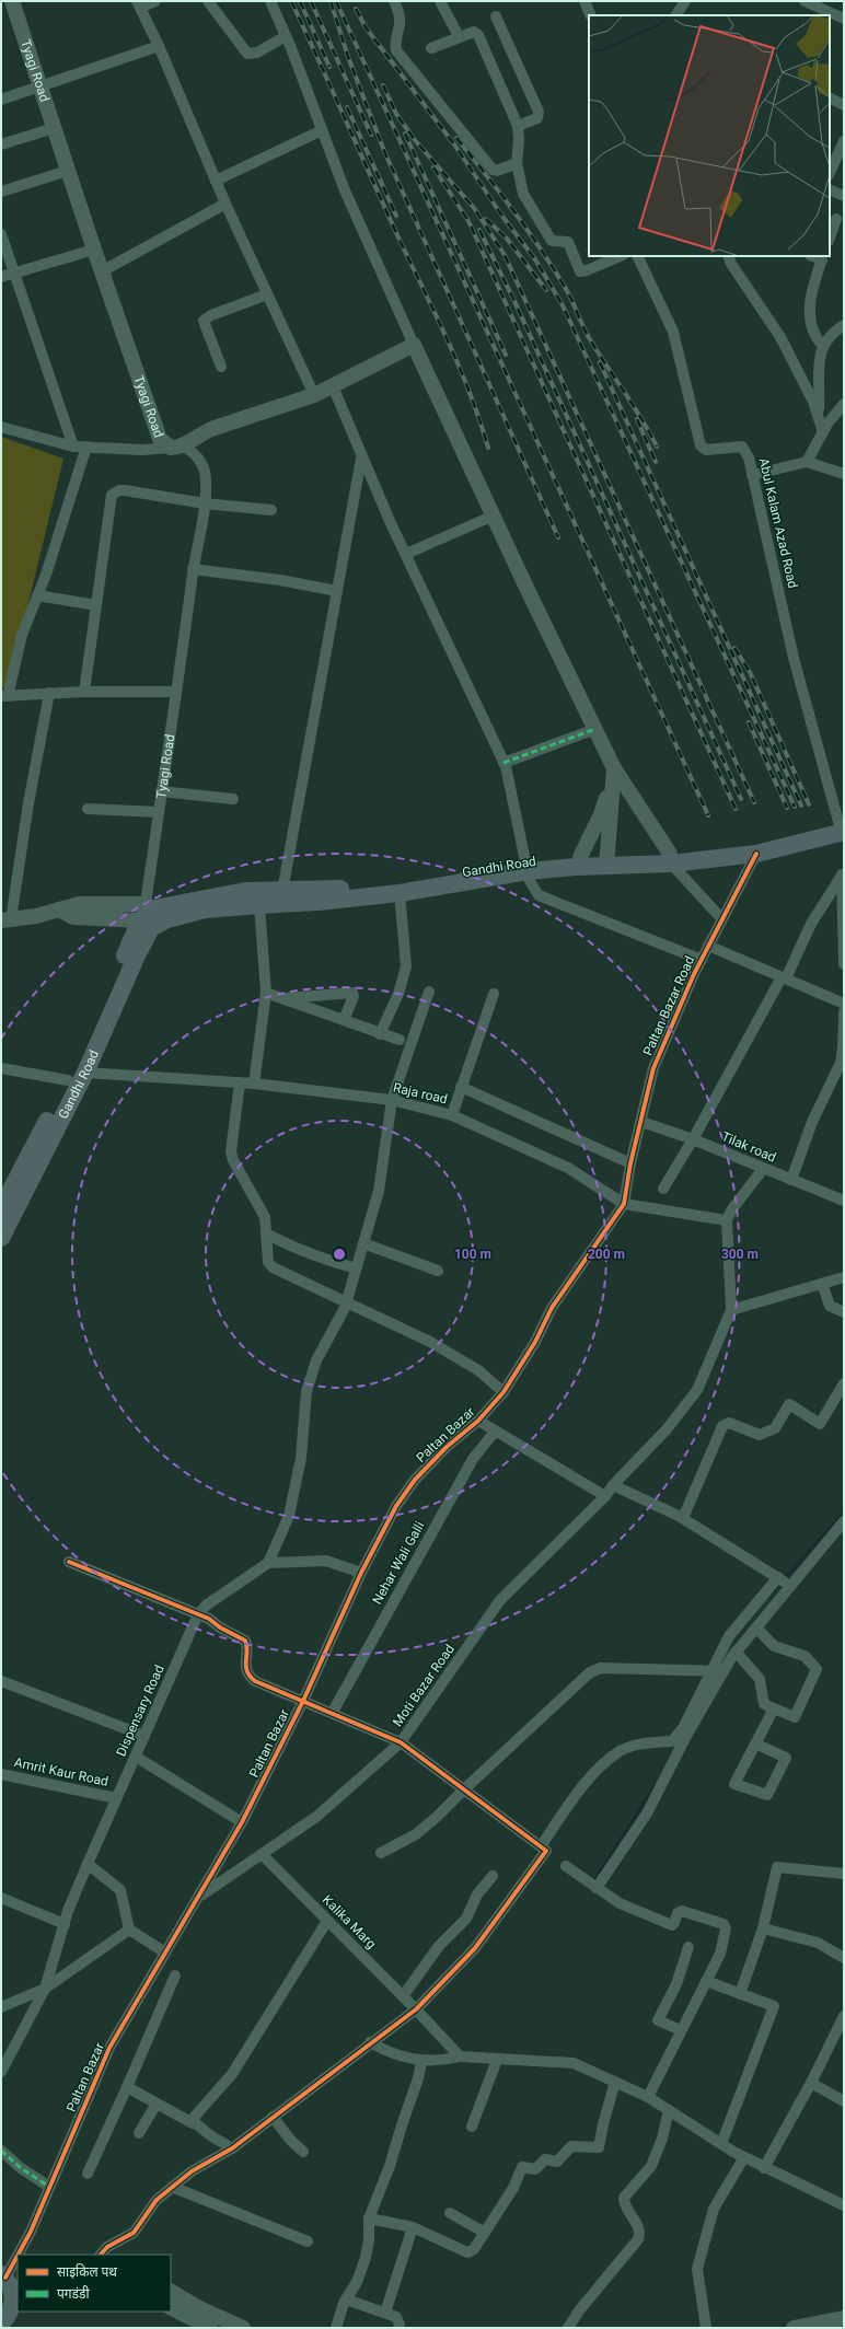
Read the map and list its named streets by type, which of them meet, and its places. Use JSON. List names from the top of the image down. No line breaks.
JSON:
{"streets":{"main road":["Gandhi Road"],"street":["Tyagi Road","Abul Kalam Azad Road","Paltan Bazar Road","Raja road","Tilak road","Paltan Bazar","Nehar Wali Galli","Moti Bazar Road","Dispensary Road","Amrit Kaur Road","Kalika Marg"]},"crossings":[["Tyagi Road","Gandhi Road"],["Abul Kalam Azad Road","Gandhi Road"],["Gandhi Road","Paltan Bazar Road"],["Gandhi Road","Raja road"],["Paltan Bazar Road","Raja road"],["Paltan Bazar Road","Tilak road"],["Paltan Bazar Road","Paltan Bazar"],["Raja road","Paltan Bazar"],["Paltan Bazar","Moti Bazar Road"],["Moti Bazar Road","Kalika Marg"],["Dispensary Road","Amrit Kaur Road"]],"legend":["साइकिल पथ","पगडंडी"],"rings":["100 m","200 m","300 m"]}
